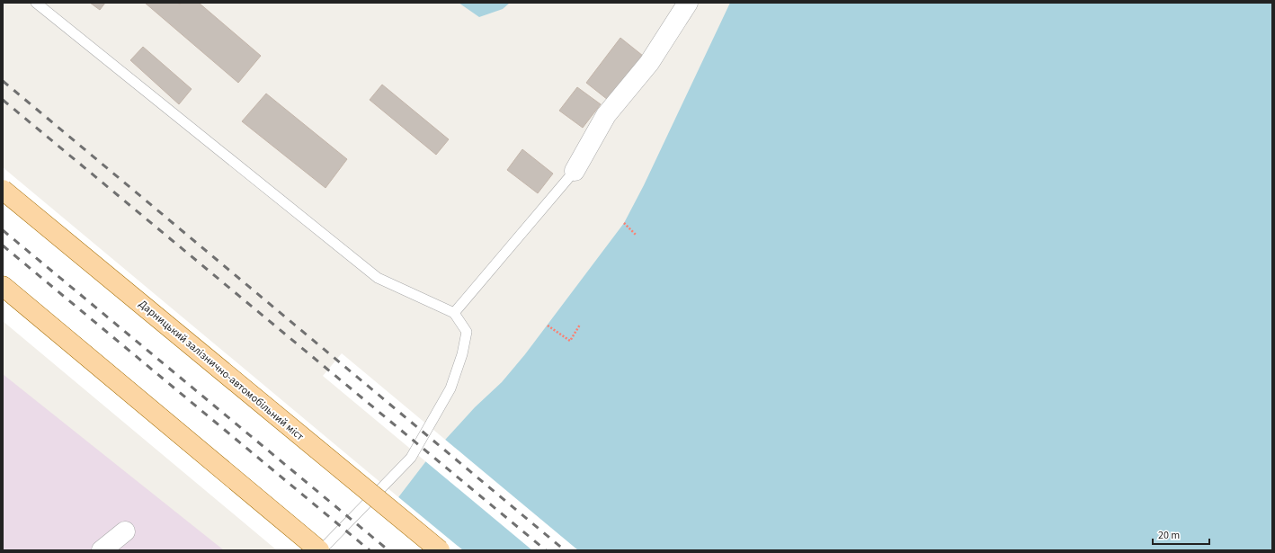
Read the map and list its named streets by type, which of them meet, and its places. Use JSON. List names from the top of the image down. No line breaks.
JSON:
{"streets":{"main road":["Дарницький залізнично-автомобільний міст"]},"scale_bar":"20 m"}
